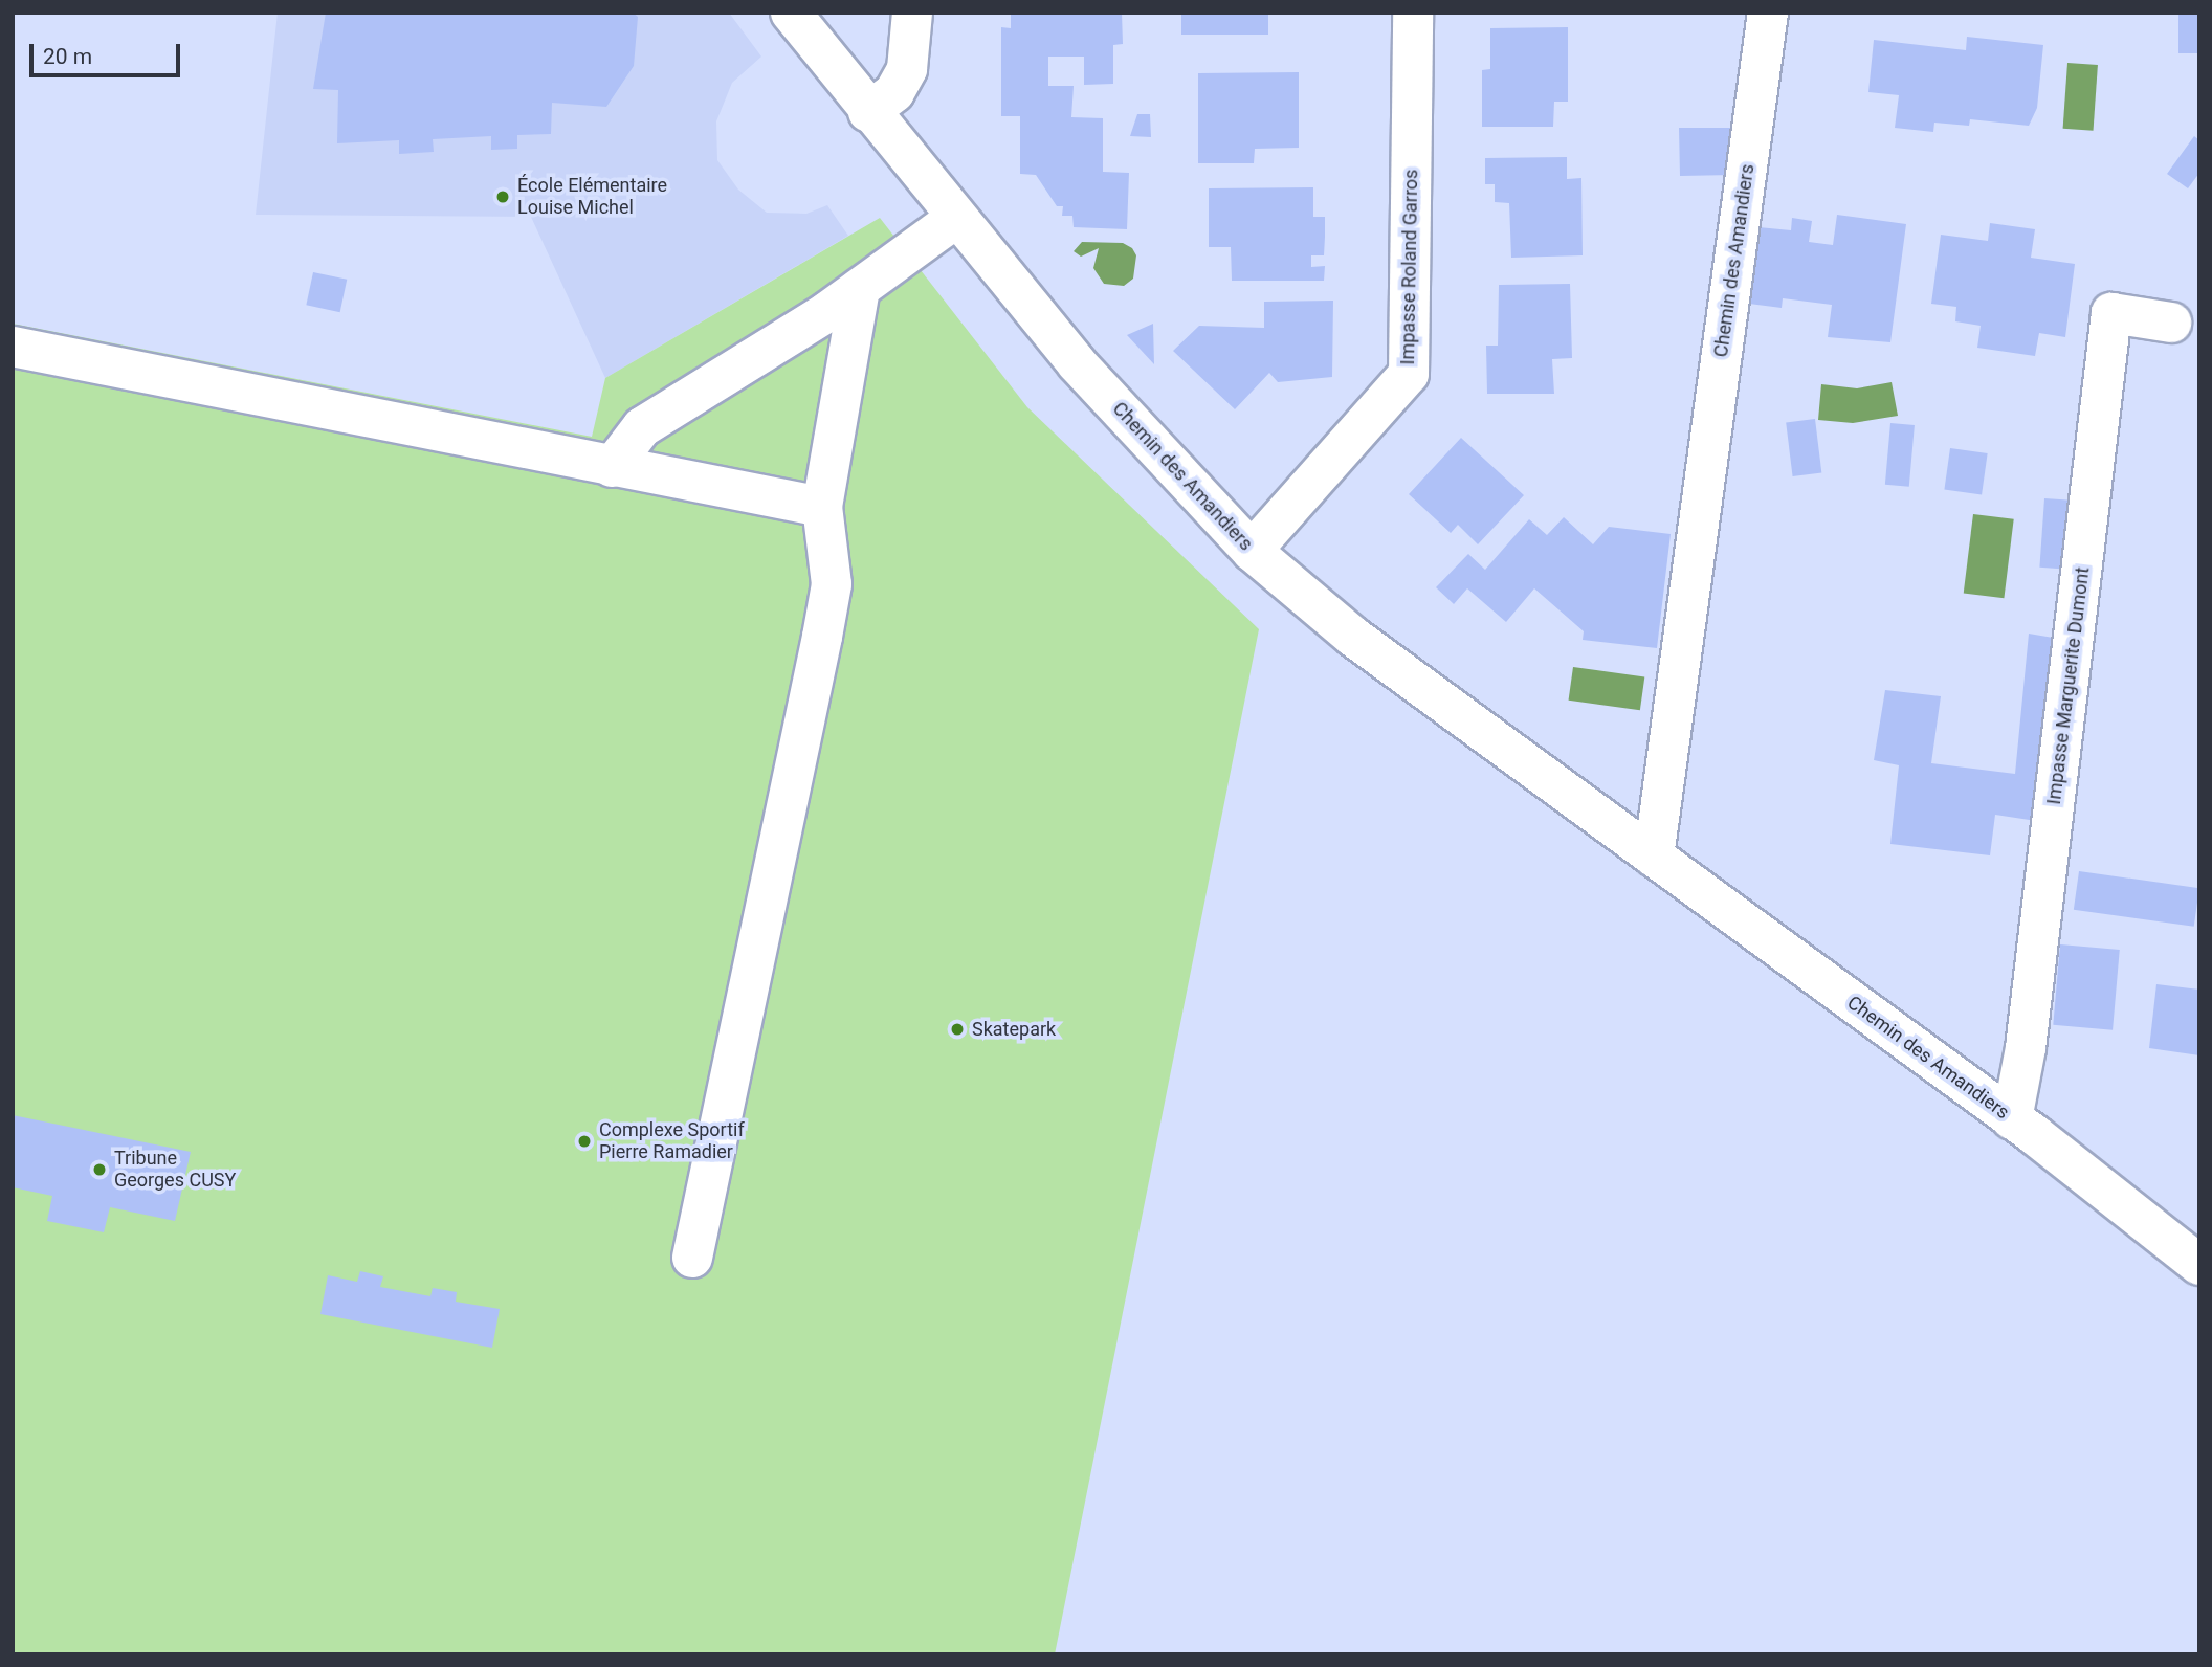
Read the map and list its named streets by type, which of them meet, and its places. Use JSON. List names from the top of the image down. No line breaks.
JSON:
{"streets":{"street":["Chemin des Amandiers","Impasse Roland Garros","Impasse Marguerite Dumont"]},"crossings":[["Chemin des Amandiers","Impasse Roland Garros"],["Chemin des Amandiers","Impasse Marguerite Dumont"]],"places":["École Elémentaire Louise Michel","Skatepark","Complexe Sportif Pierre Ramadier","Tribune Georges CUSY"],"scale_bar":"20 m"}
